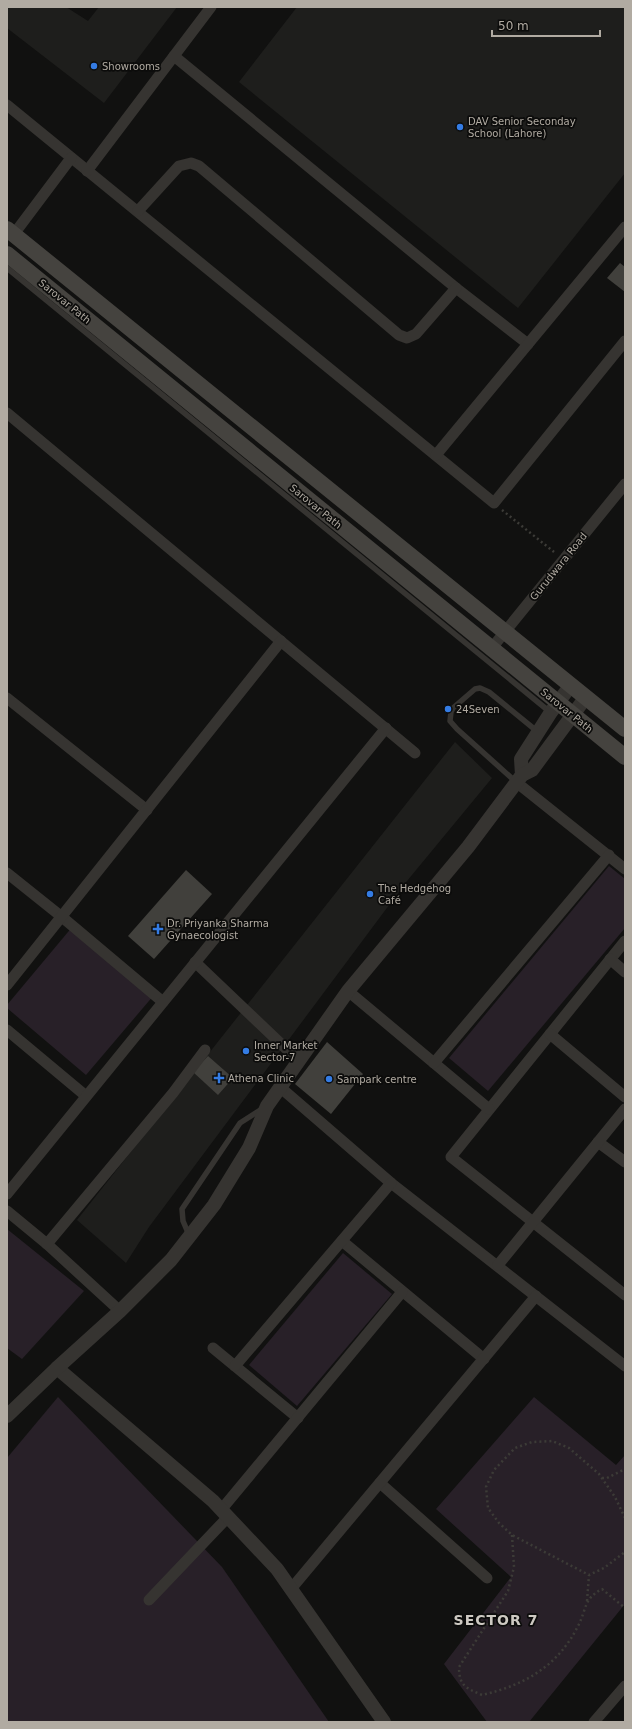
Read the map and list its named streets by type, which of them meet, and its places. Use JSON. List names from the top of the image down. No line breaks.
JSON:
{"streets":{"main road":["Sarovar Path"],"street":["Gurudwara Road"]},"crossings":[["Sarovar Path","Gurudwara Road"]],"districts":["SECTOR 7"],"places":{"other":["Showrooms","DAV Senior Seconday School (Lahore)","24Seven","The Hedgehog Café","Inner Market Sector-7","Sampark centre"],"health":["Dr. Priyanka Sharma Gynaecologist","Athena Clinic"]},"scale_bar":"50 m"}
